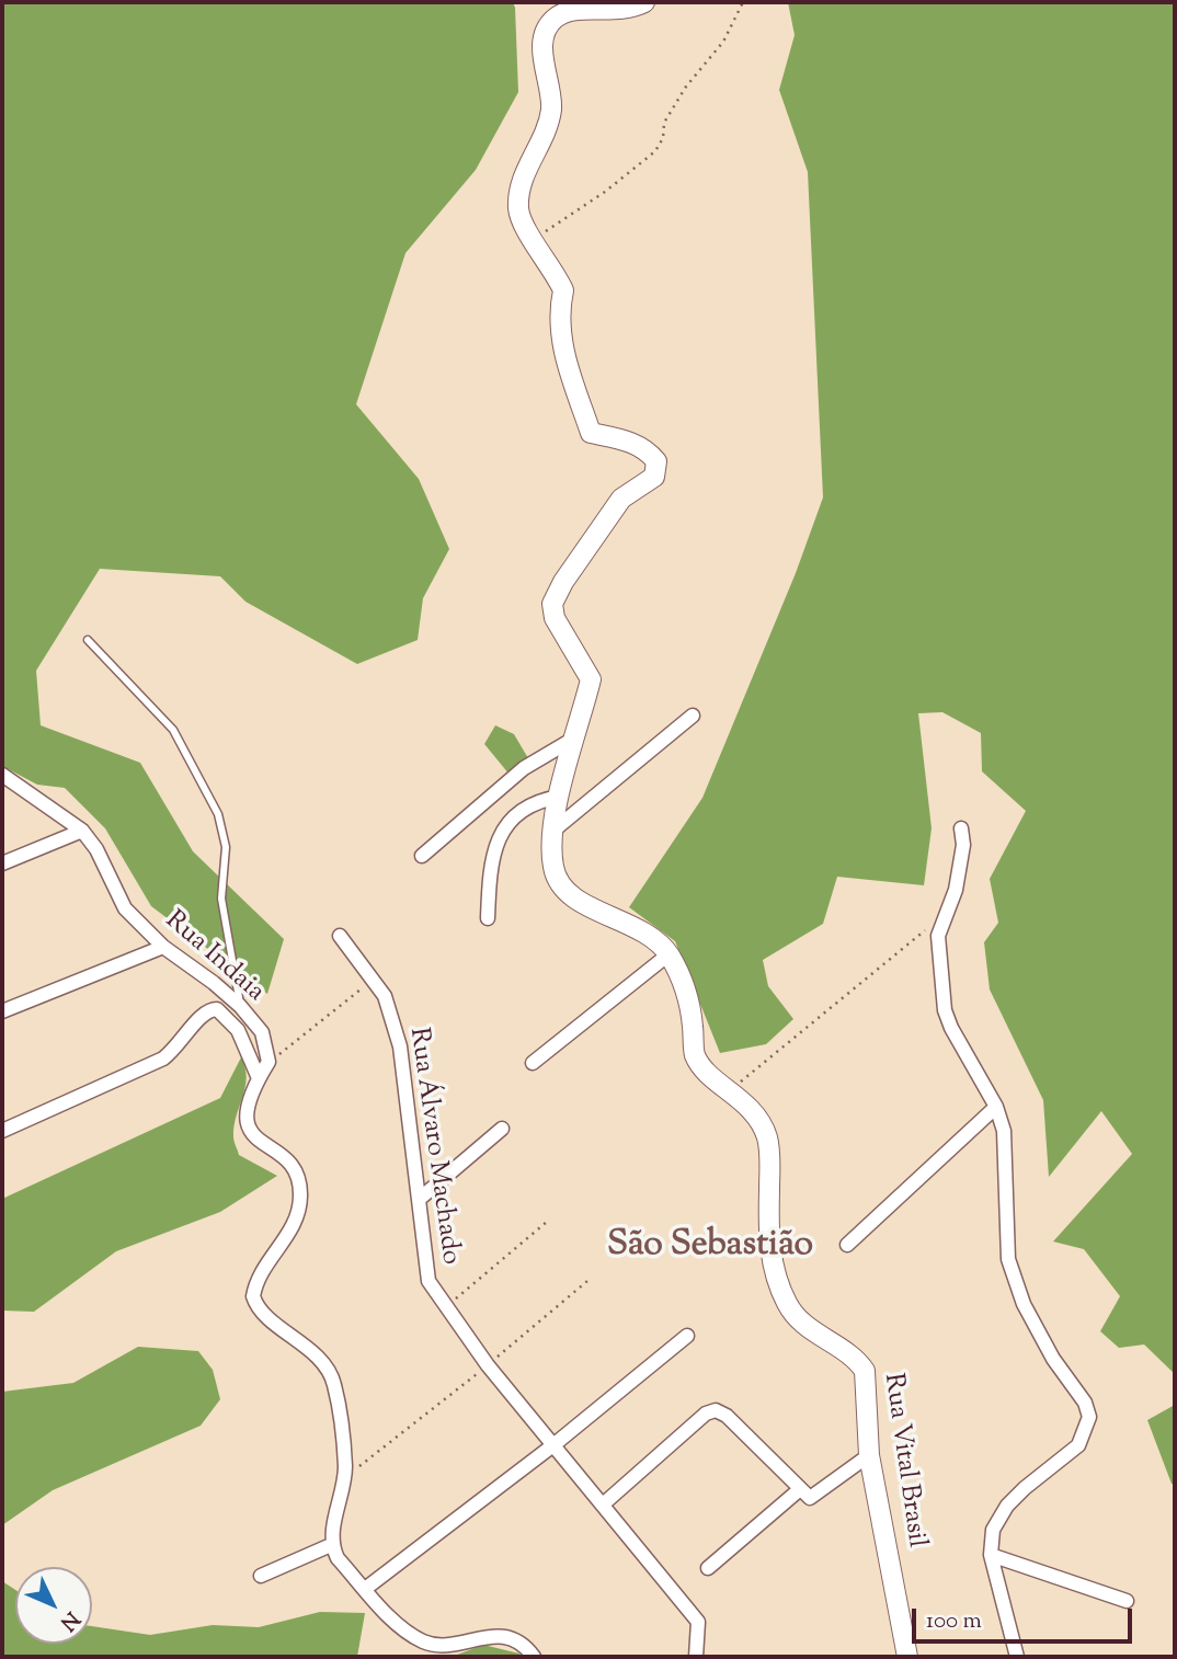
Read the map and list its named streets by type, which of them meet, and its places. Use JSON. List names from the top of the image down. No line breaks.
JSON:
{"streets":{"street":["Rua Indaia","Rua Álvaro Machado","Rua Vital Brasil"]},"districts":["São Sebastião"],"scale_bar":"100 m","north":"bottom right"}
